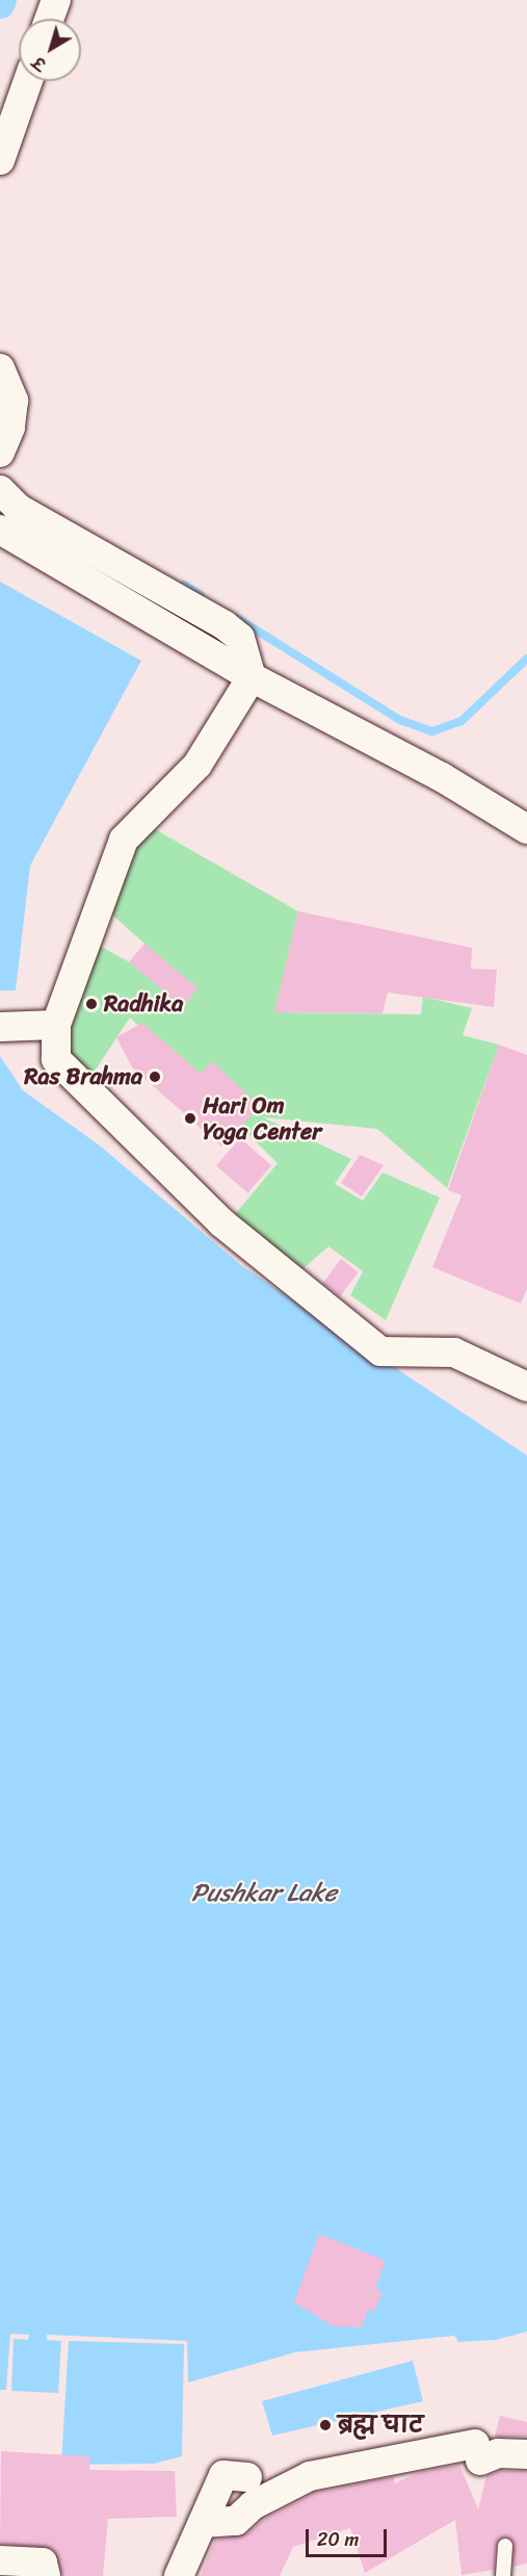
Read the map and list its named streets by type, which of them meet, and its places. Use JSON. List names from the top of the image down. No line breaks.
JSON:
{"water":["Pushkar Lake"],"places":["Radhika","Ras Brahma","Hari Om Yoga Center","ब्रह्म घाट"],"scale_bar":"20 m","north":"bottom left"}
